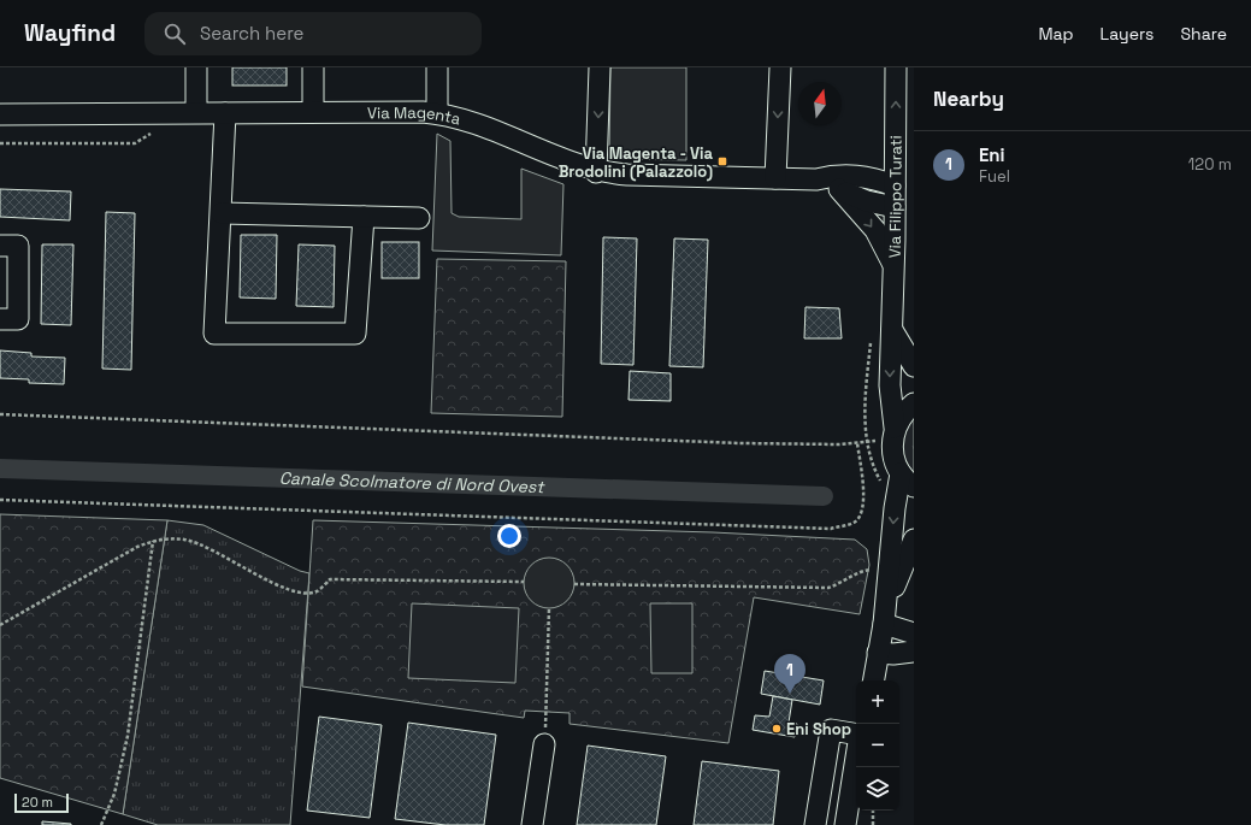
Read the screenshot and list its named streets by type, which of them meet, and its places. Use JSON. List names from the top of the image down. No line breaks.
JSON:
{"streets":{"street":["Via Magenta","Via Filippo Turati"]},"crossings":[["Via Magenta","Via Filippo Turati"]],"water":["Canale Scolmatore di Nord Ovest"],"places":{"transit":["Via Magenta - Via Brodolini (Palazzolo)"],"other":["Eni Shop"]},"scale_bar":"20 m","north":"top","page":{"header":"Wayfind","search":"Search here","nav":["Map","Layers","Share"],"heading":"Nearby","list":[{"mark":"1","name":"Eni","note":"Fuel","value":"120 m"}],"pins":"1","map_buttons":["+","−"],"scale":"20 m"}}
